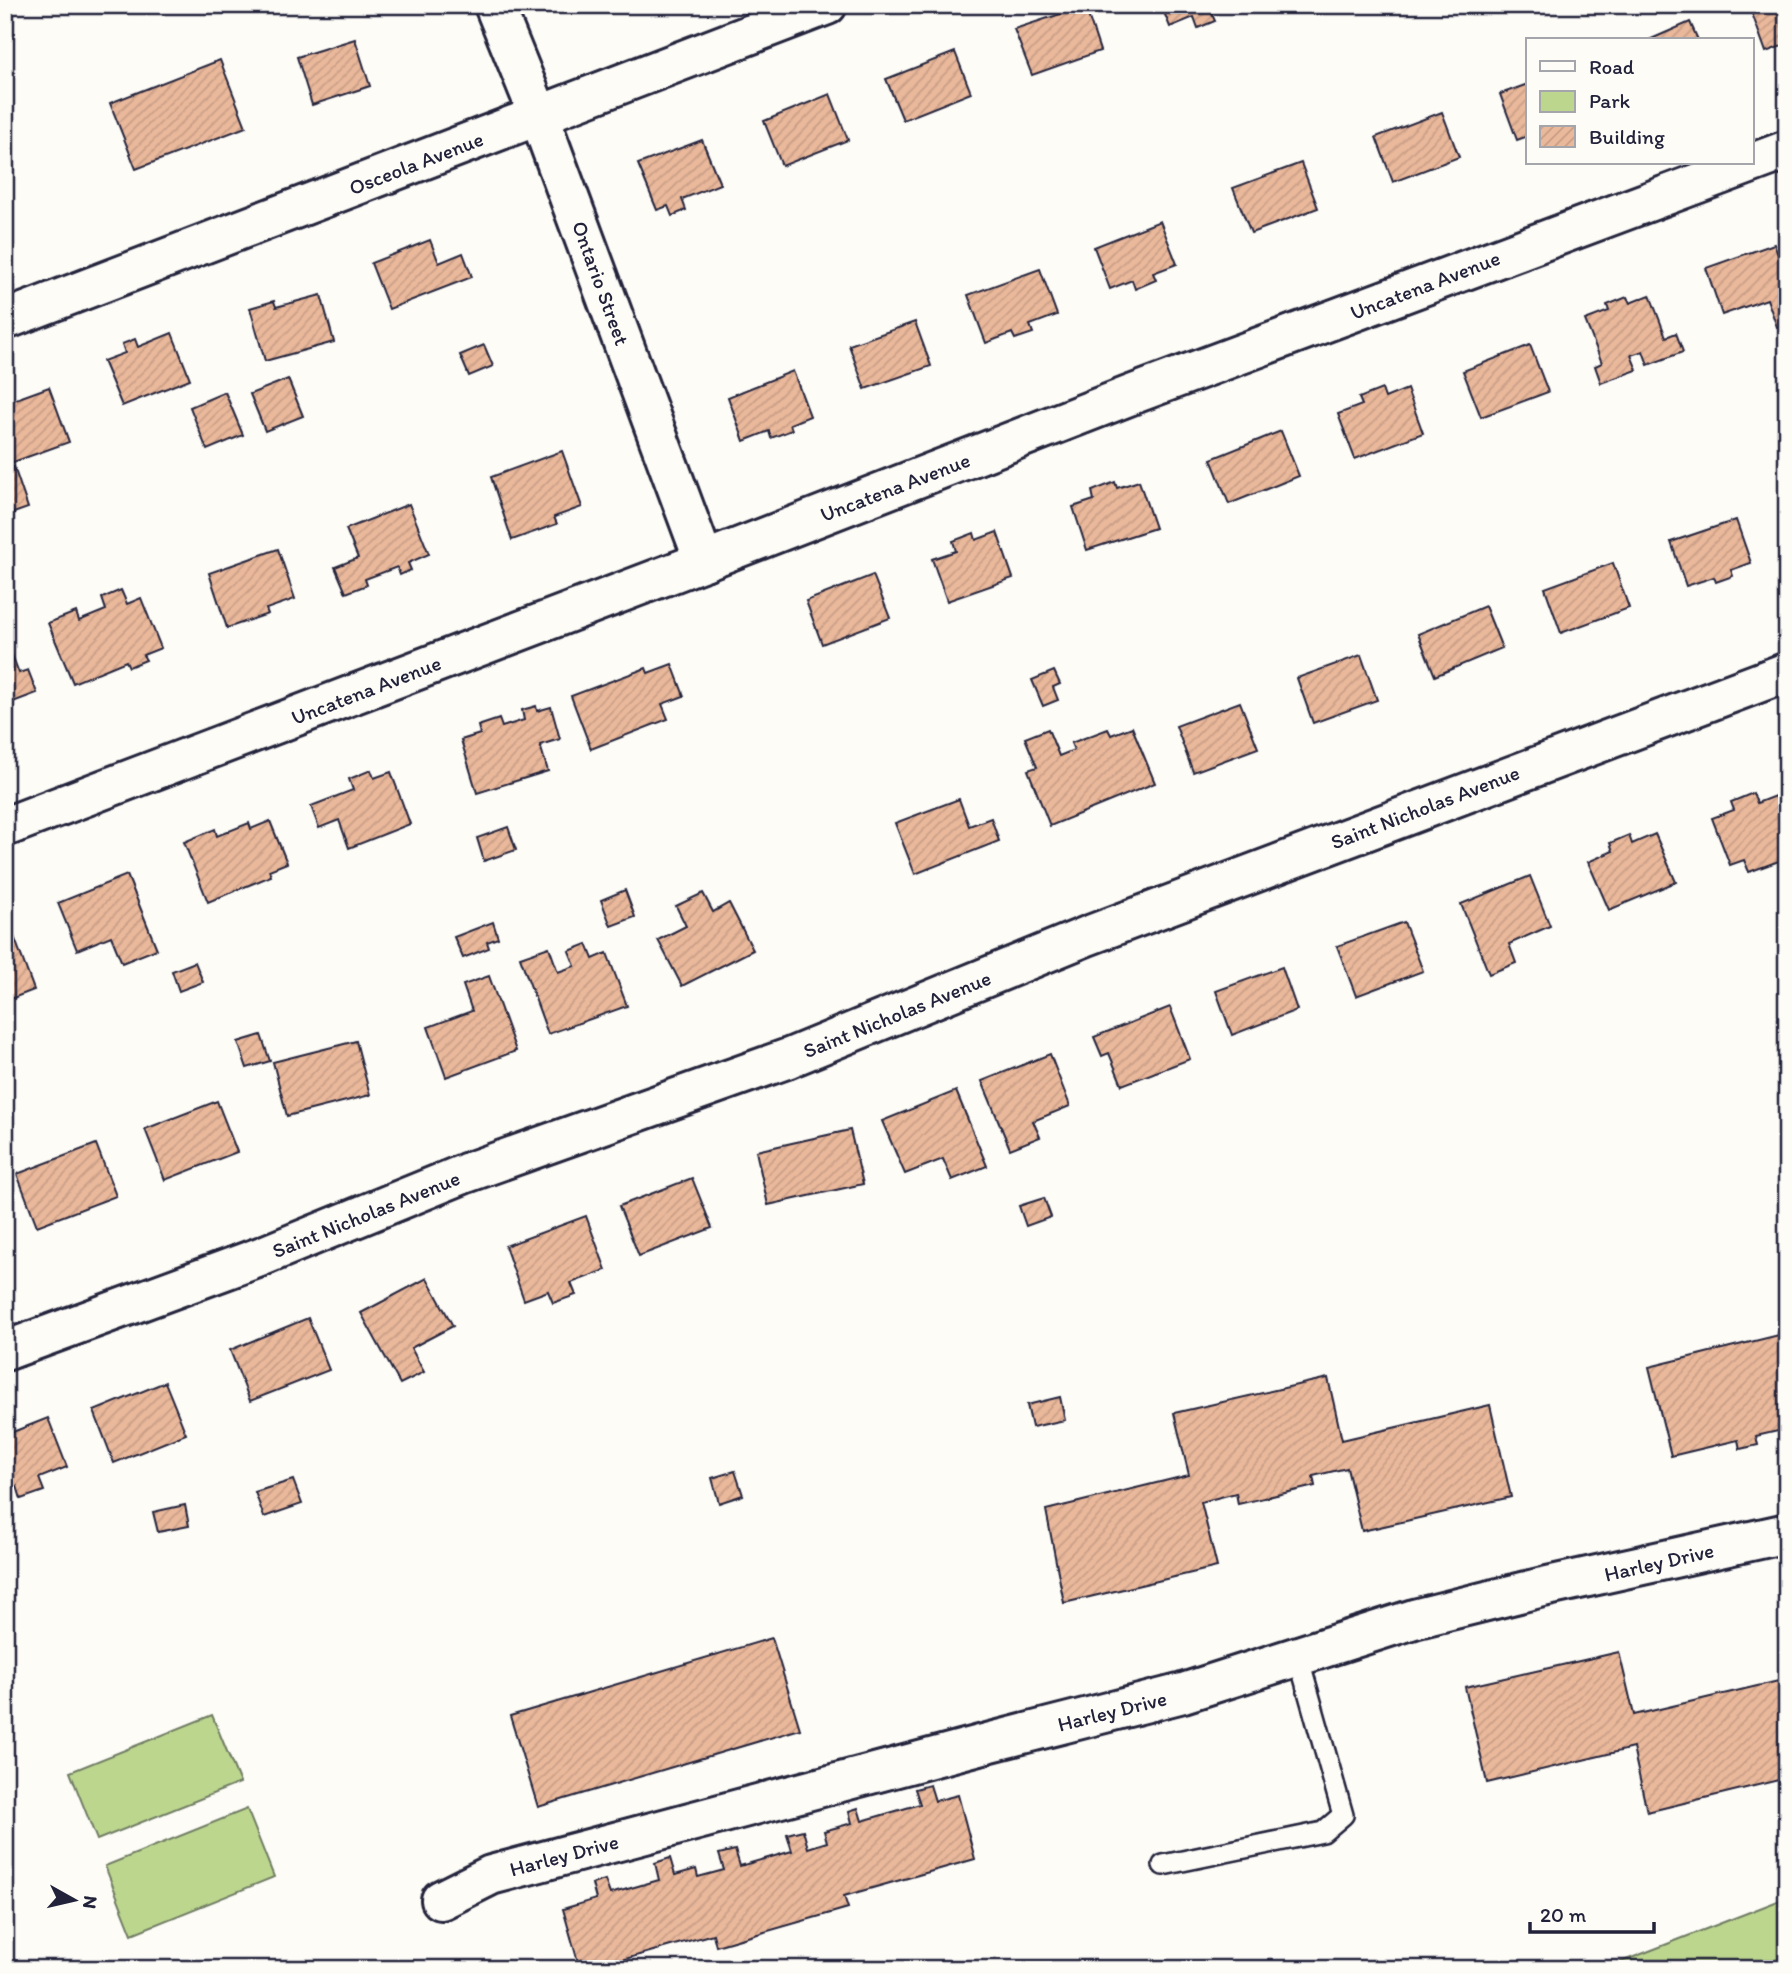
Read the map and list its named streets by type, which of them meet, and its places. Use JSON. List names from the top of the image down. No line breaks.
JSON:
{"streets":{"street":["Osceola Avenue","Ontario Street","Uncatena Avenue","Saint Nicholas Avenue","Harley Drive"]},"crossings":[["Osceola Avenue","Ontario Street"],["Ontario Street","Uncatena Avenue"]],"legend":["Road","Park","Building"],"scale_bar":"20 m","north":"right"}
